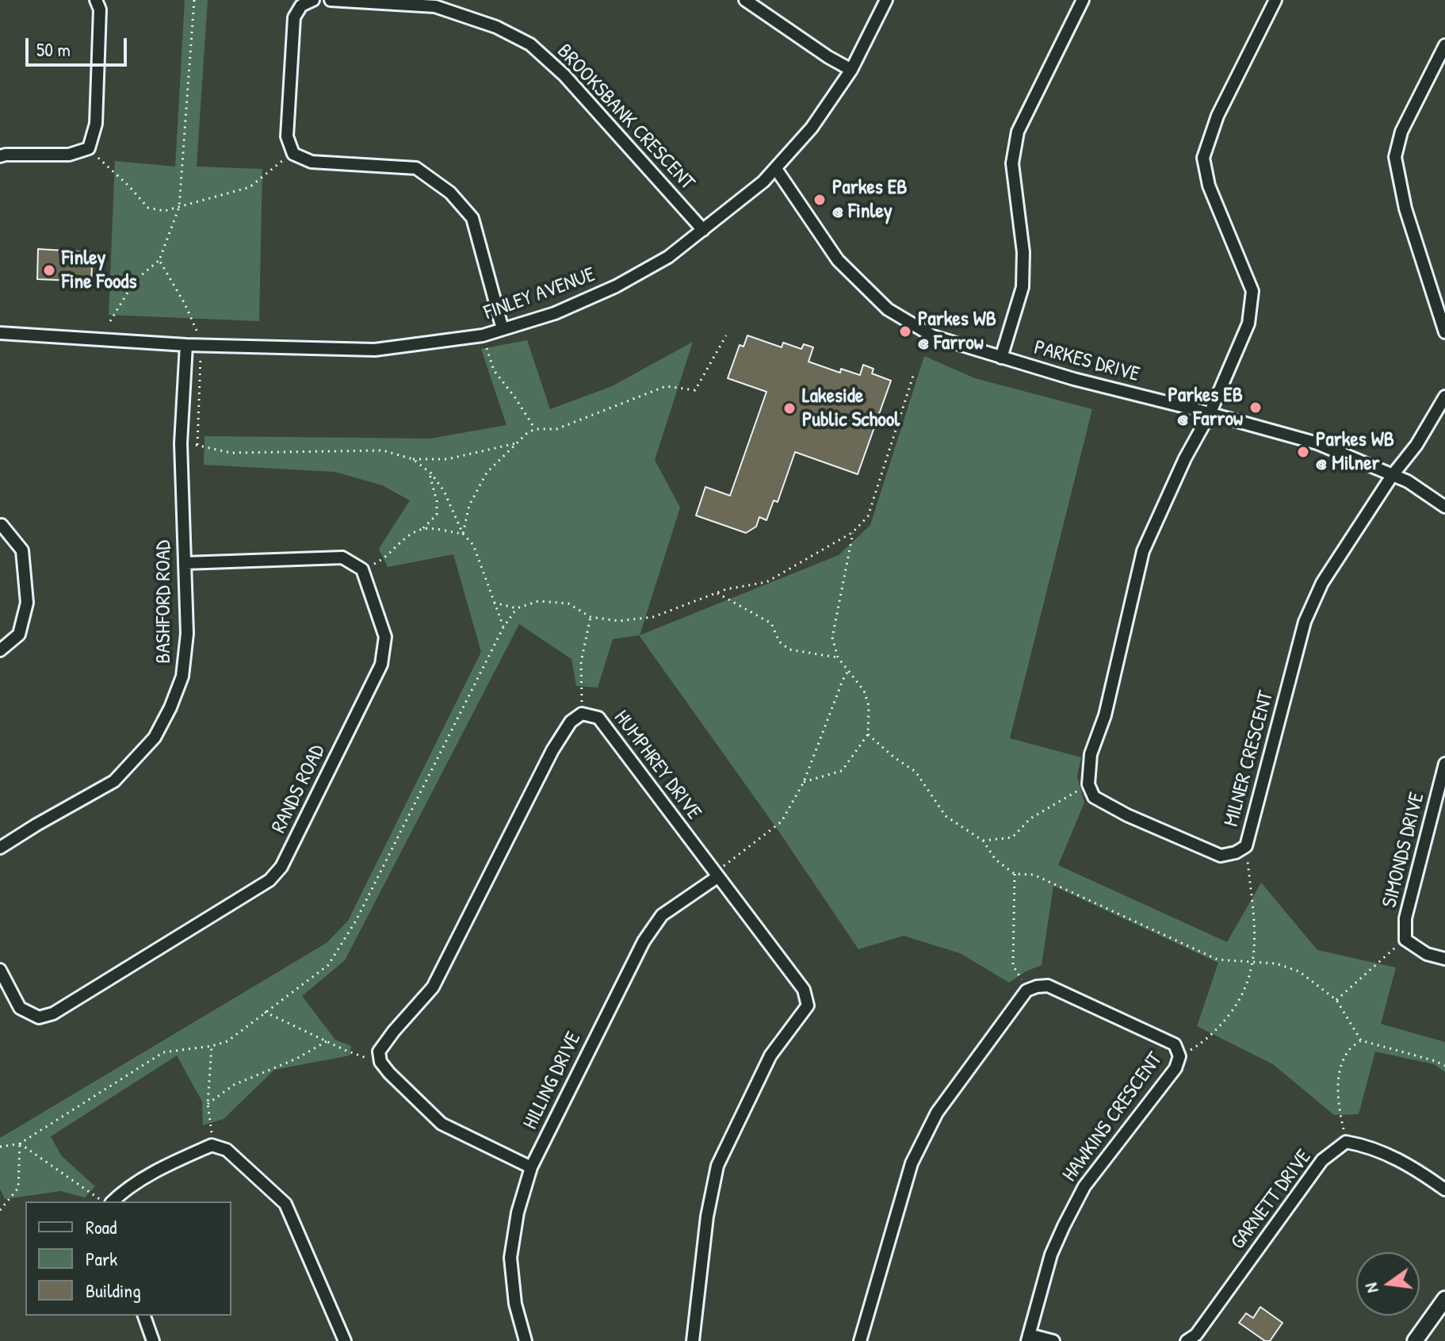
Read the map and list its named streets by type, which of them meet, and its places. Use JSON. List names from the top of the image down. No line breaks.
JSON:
{"streets":{"street":["BROOKSBANK CRESCENT","FINLEY AVENUE","PARKES DRIVE","BASHFORD ROAD","MILNER CRESCENT","HUMPHREY DRIVE","RANDS ROAD","SIMONDS DRIVE","HILLING DRIVE","HAWKINS CRESCENT","GARNETT DRIVE"]},"crossings":[["BROOKSBANK CRESCENT","FINLEY AVENUE"],["FINLEY AVENUE","PARKES DRIVE"],["FINLEY AVENUE","BASHFORD ROAD"],["PARKES DRIVE","MILNER CRESCENT"],["HUMPHREY DRIVE","HILLING DRIVE"]],"places":["Parkes EB @ Finley","Finley Fine Foods","Parkes WB @ Farrow","Parkes EB @ Farrow","Lakeside Public School","Parkes WB @ Milner"],"legend":["Road","Park","Building"],"scale_bar":"50 m","north":"left"}
